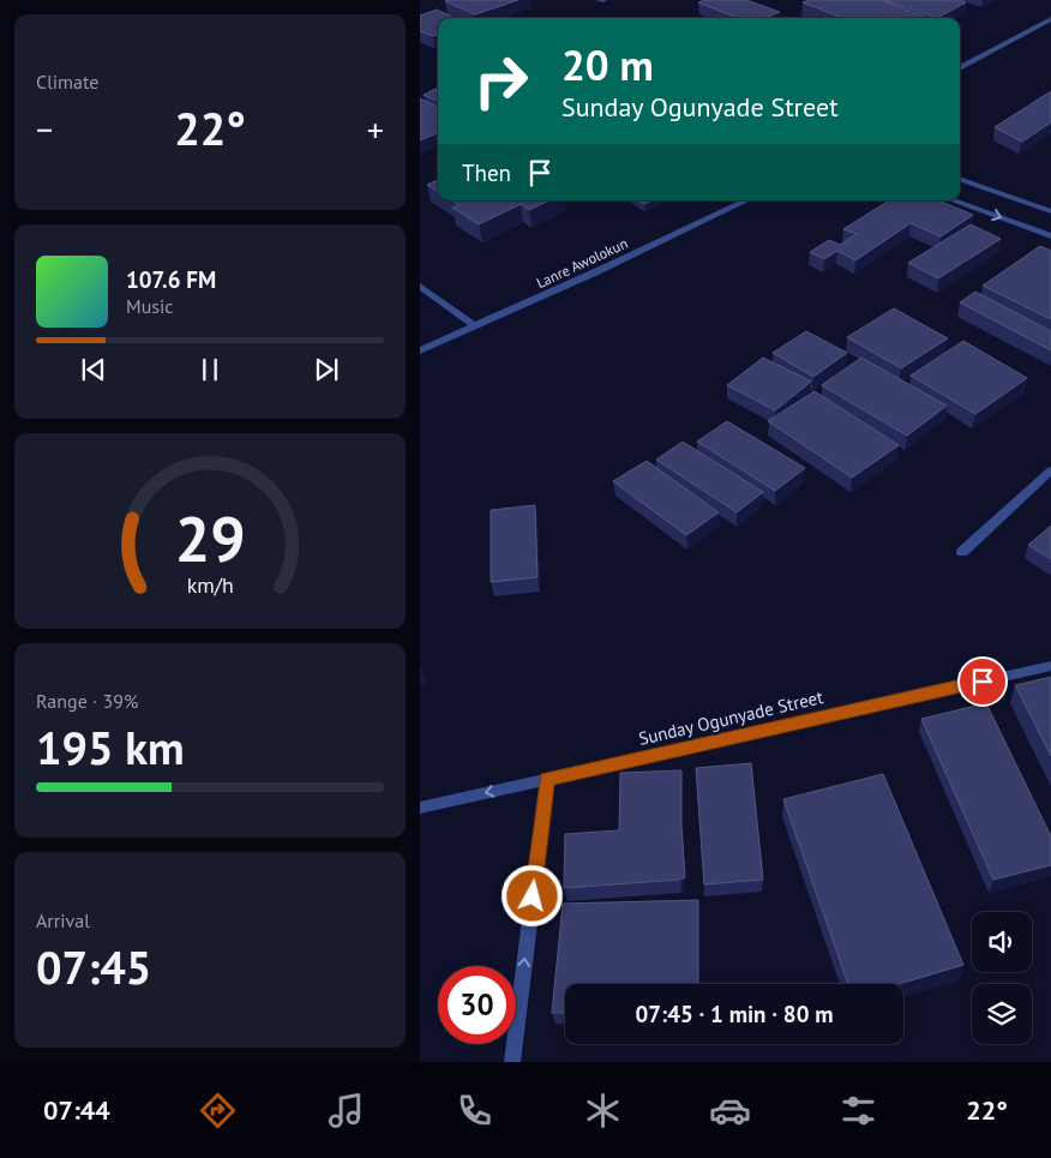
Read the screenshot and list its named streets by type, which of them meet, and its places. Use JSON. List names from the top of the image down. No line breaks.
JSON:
{"streets":{"street":["Lanre Awolokun","Sunday Ogunyade Street"]},"page":{"tile":["Climate",["Range · 39%","195 km"],["Arrival","07:45"]],"turn":["20 m","Sunday Ogunyade Street"],"heat":["−","22°","+"],"then":"Then","song":["107.6 FM","Music"],"limit":"30","trip":"07:45 · 1 min · 80 m","tabs":["07:44","22°"],"gauge":["29","km/h"]}}
